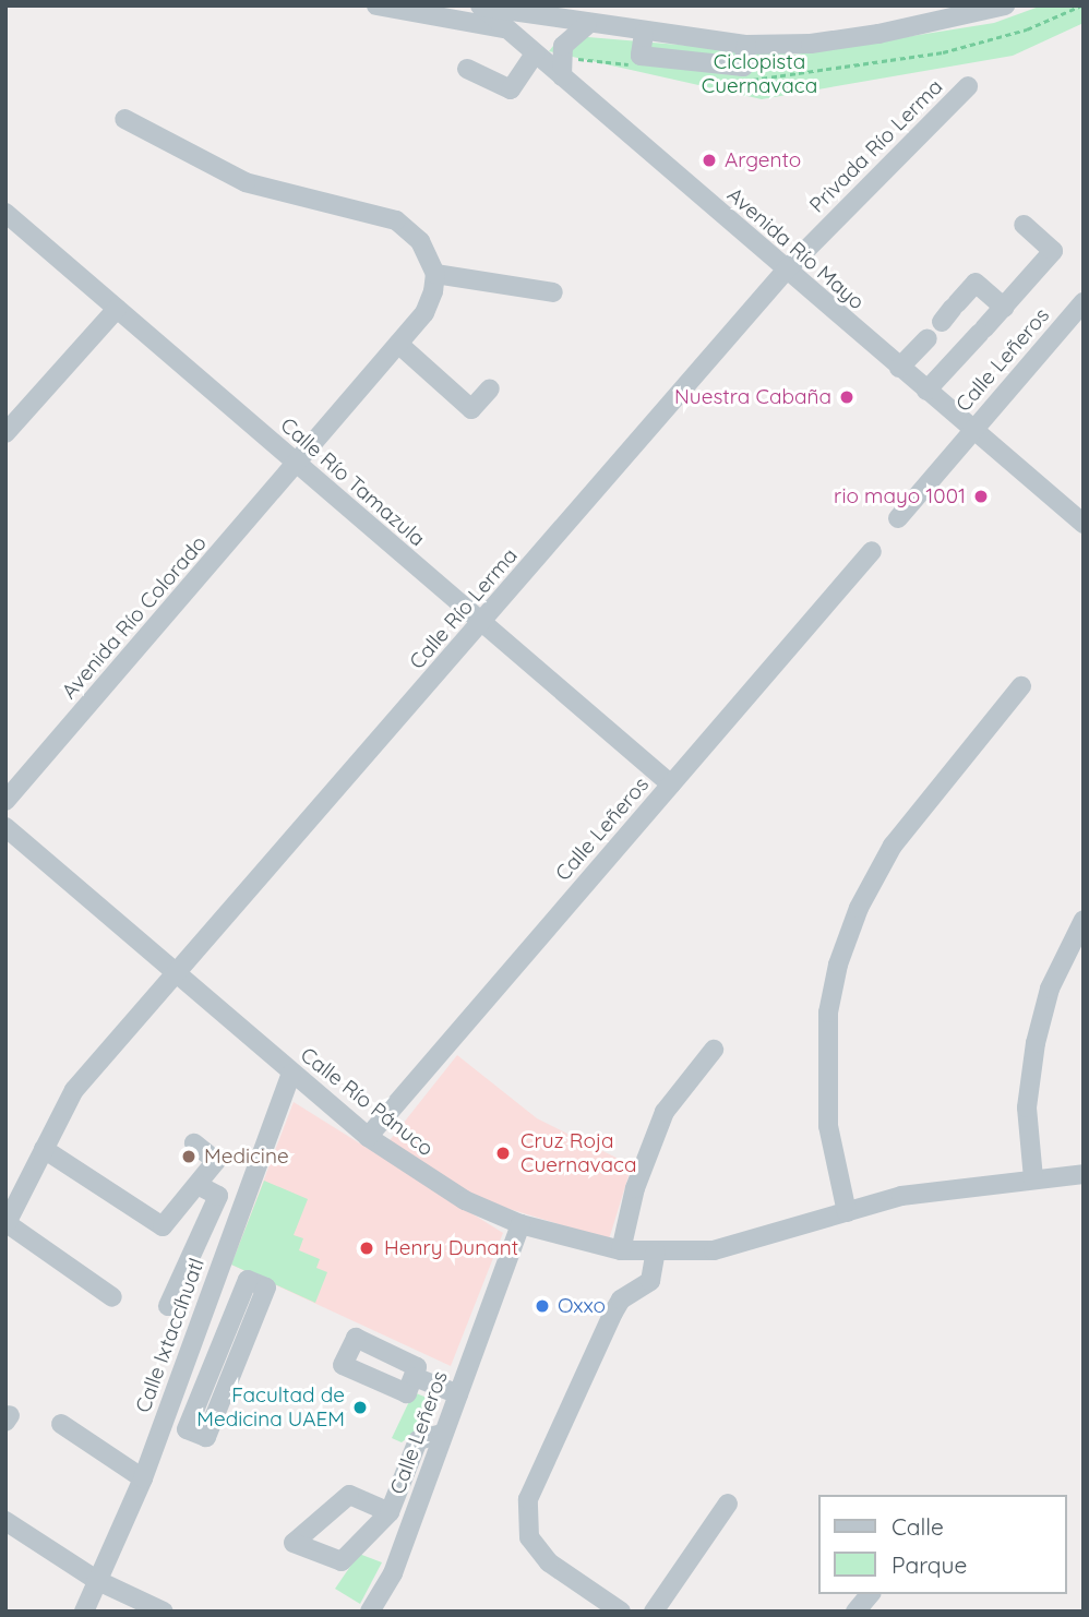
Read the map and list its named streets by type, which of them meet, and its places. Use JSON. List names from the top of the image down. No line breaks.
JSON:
{"streets":{"street":["Privada Río Lerma","Avenida Río Mayo","Calle Leñeros","Calle Río Tamazula","Calle Río Lerma","Avenida Río Colorado","Calle Río Pánuco","Calle Ixtaccíhuatl"]},"crossings":[["Privada Río Lerma","Avenida Río Mayo"],["Privada Río Lerma","Calle Río Lerma"],["Avenida Río Mayo","Calle Leñeros"],["Avenida Río Mayo","Calle Río Lerma"],["Calle Leñeros","Calle Río Tamazula"],["Calle Leñeros","Calle Río Pánuco"],["Calle Río Tamazula","Calle Río Lerma"],["Calle Río Tamazula","Avenida Río Colorado"],["Calle Río Lerma","Calle Río Pánuco"],["Calle Río Pánuco","Calle Ixtaccíhuatl"]],"parks":["Ciclopista Cuernavaca"],"places":["Argento","Nuestra Cabaña","rio mayo 1001","Cruz Roja Cuernavaca","Medicine","Henry Dunant","Oxxo","Facultad de Medicina UAEM"],"legend":["Calle","Parque"]}
